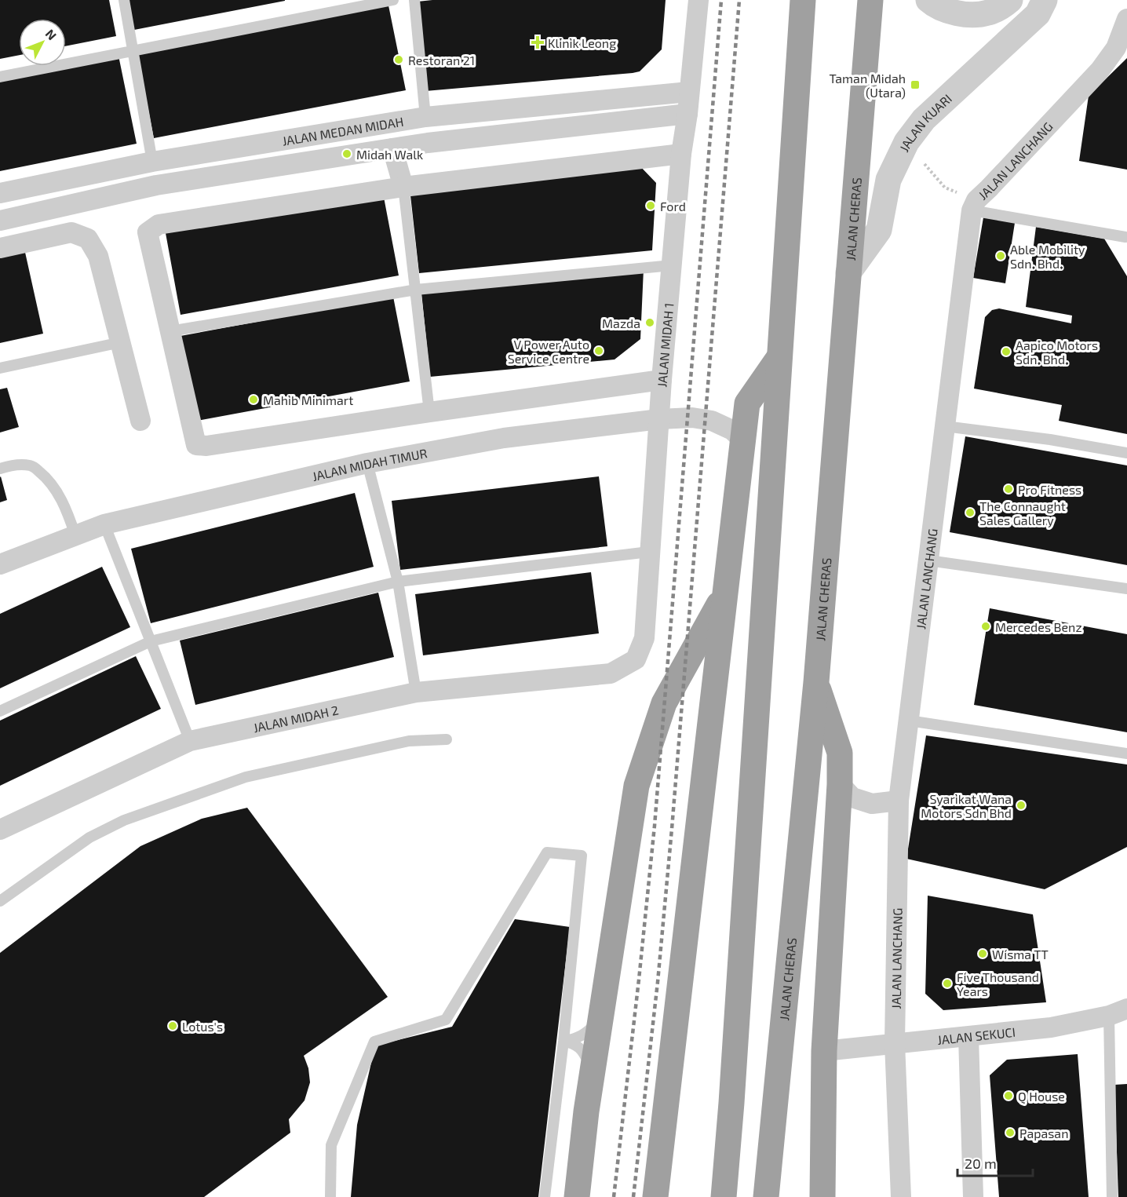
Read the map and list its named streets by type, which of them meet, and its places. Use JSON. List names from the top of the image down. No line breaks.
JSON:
{"streets":{"highway":["JALAN CHERAS"],"street":["JALAN KUARI","JALAN MEDAN MIDAH","JALAN LANCHANG","JALAN MIDAH 1","JALAN MIDAH TIMUR","JALAN MIDAH 2","JALAN SEKUCI"]},"crossings":[["JALAN KUARI","JALAN CHERAS"],["JALAN MEDAN MIDAH","JALAN MIDAH 1"],["JALAN LANCHANG","JALAN SEKUCI"],["JALAN MIDAH 1","JALAN MIDAH TIMUR"],["JALAN MIDAH 1","JALAN MIDAH 2"]],"places":{"health":["Klinik Leong"],"other":["Restoran 21","Midah Walk","Ford","Able Mobility Sdn. Bhd.","Mazda","V Power Auto Service Centre","Aapico Motors Sdn. Bhd.","Mahib Minimart","Pro Fitness","The Connaught Sales Gallery","Mercedes Benz","Syarikat Wana Motors Sdn Bhd","Wisma TT","Five Thousand Years","Lotus's","Q House","Papasan"],"transit":["Taman Midah (Utara)"]},"scale_bar":"20 m","north":"top right"}
